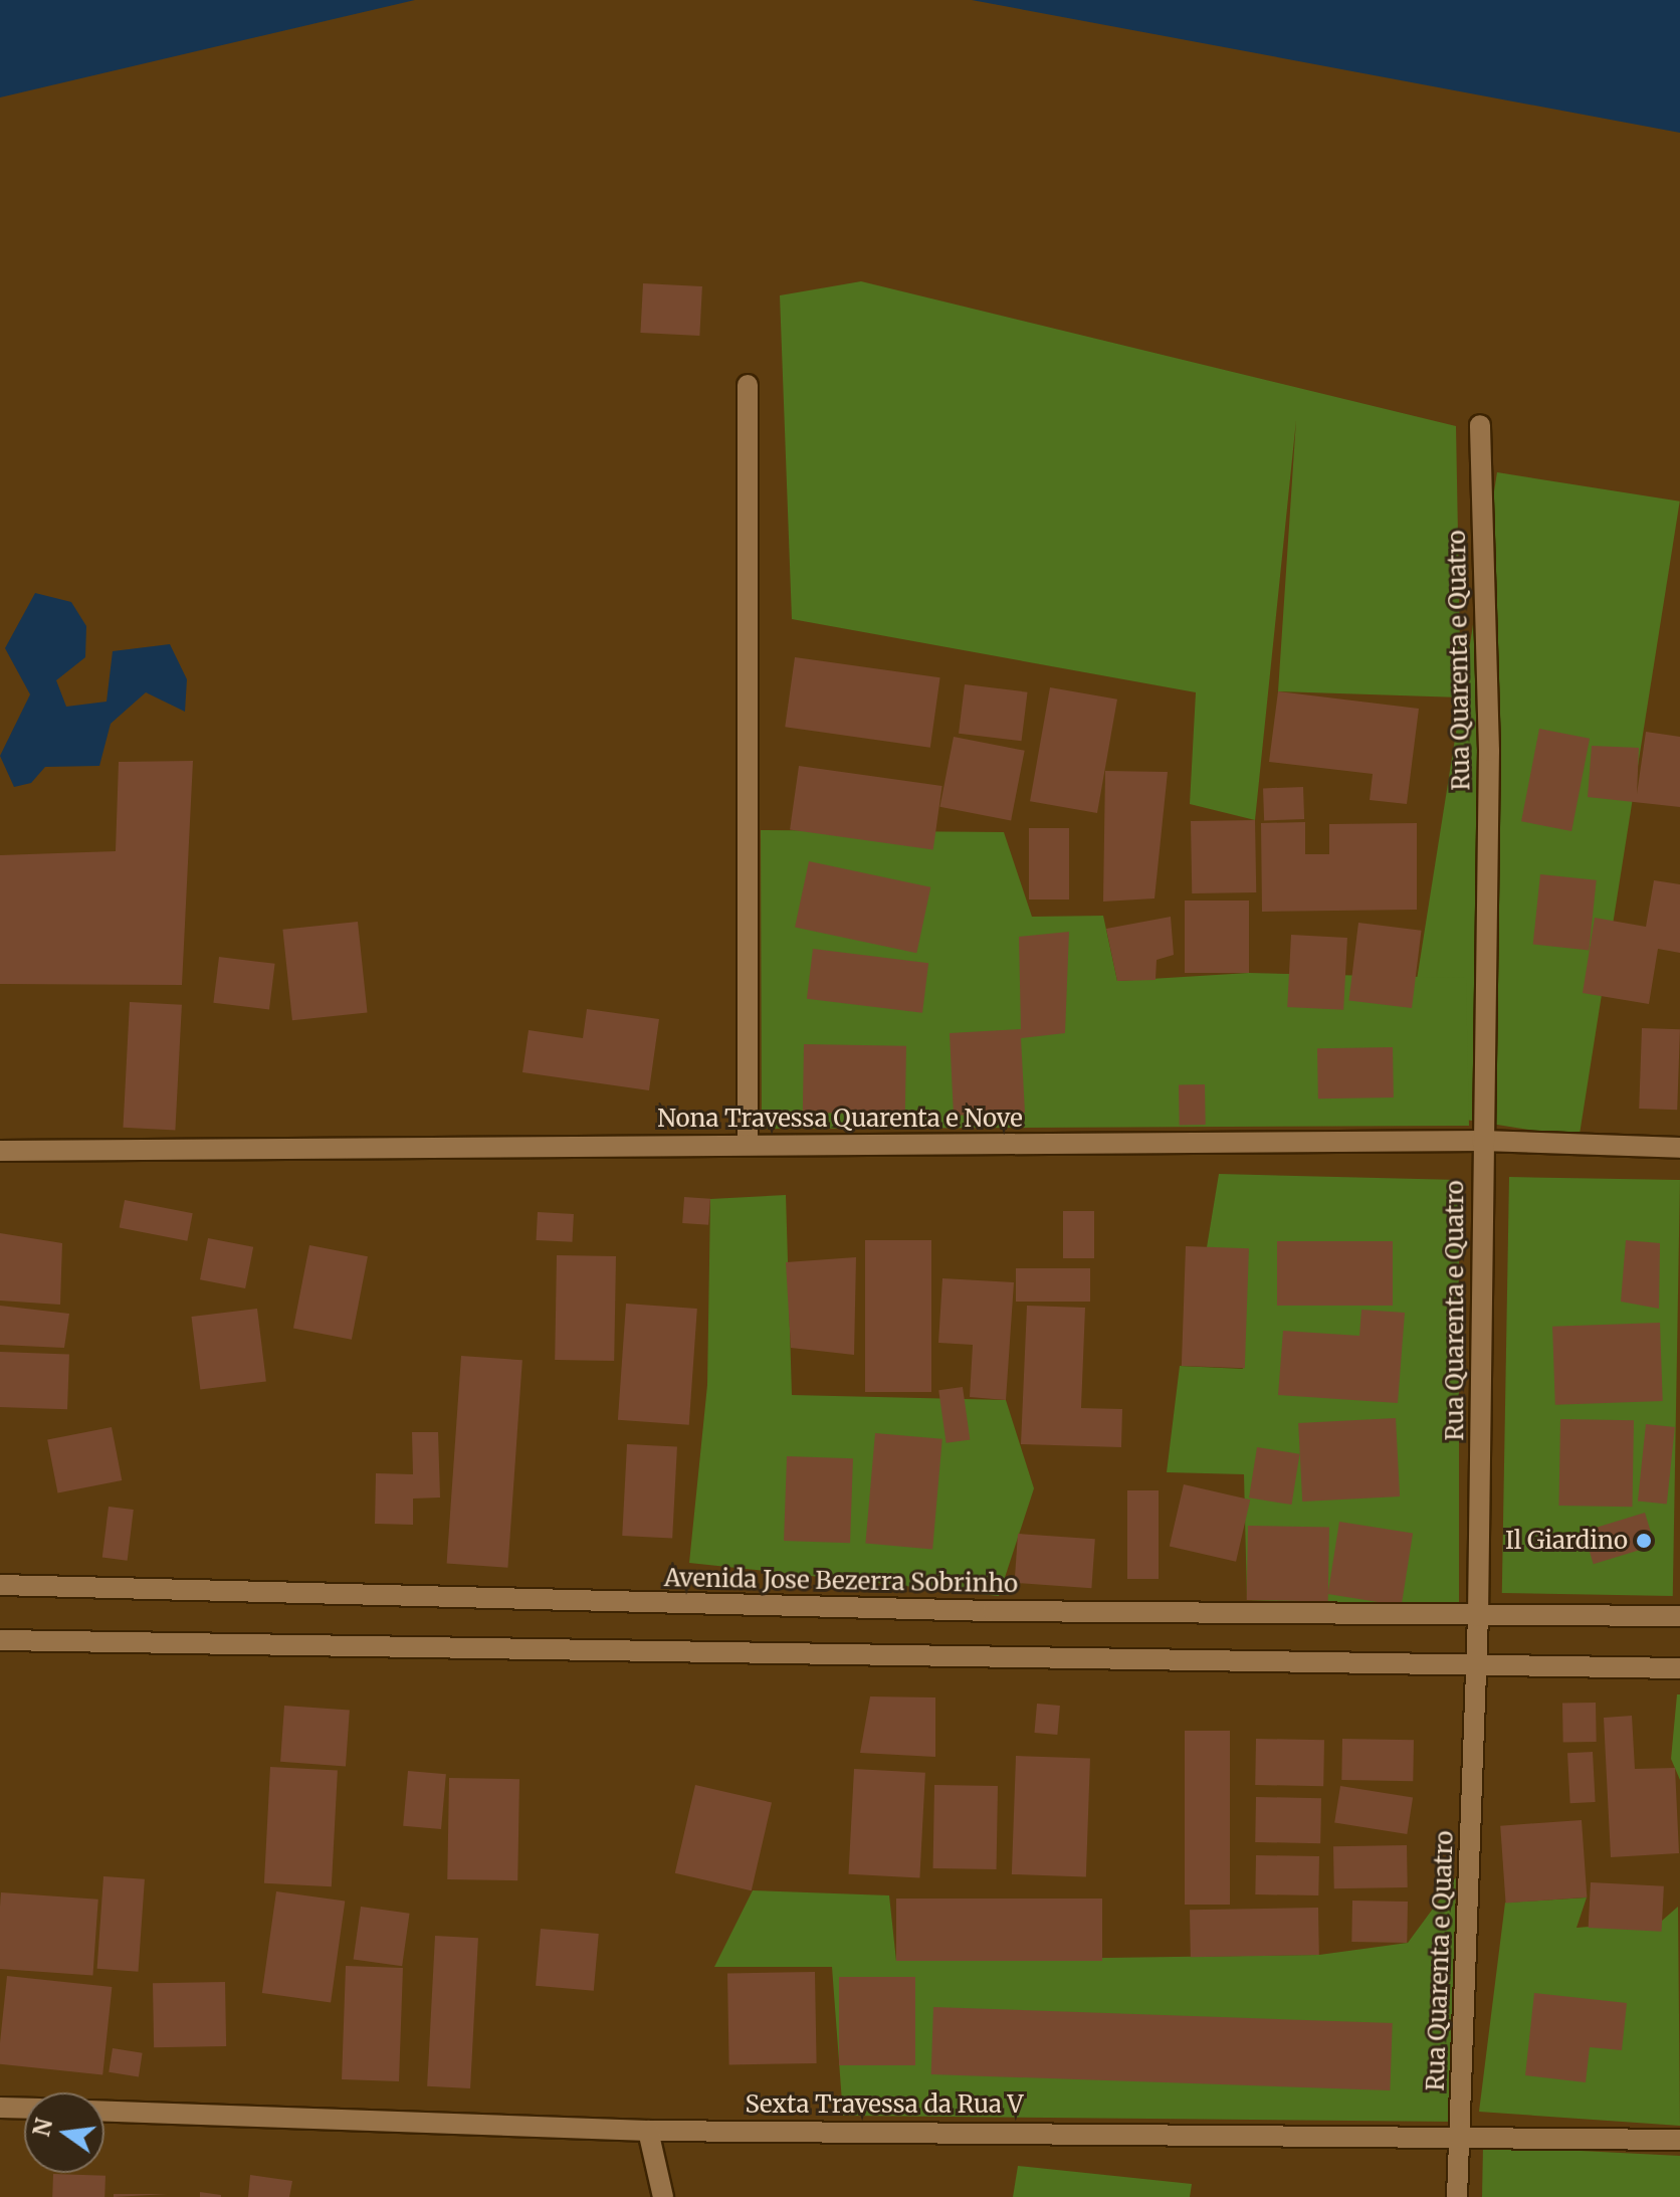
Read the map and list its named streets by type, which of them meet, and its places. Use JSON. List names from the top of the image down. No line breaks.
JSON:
{"streets":{"street":["Rua Quarenta e Quatro","Nona Travessa Quarenta e Nove","Avenida Jose Bezerra Sobrinho","Sexta Travessa da Rua V"]},"crossings":[["Rua Quarenta e Quatro","Nona Travessa Quarenta e Nove"],["Rua Quarenta e Quatro","Avenida Jose Bezerra Sobrinho"],["Rua Quarenta e Quatro","Sexta Travessa da Rua V"]],"places":["Il Giardino"],"north":"left"}
